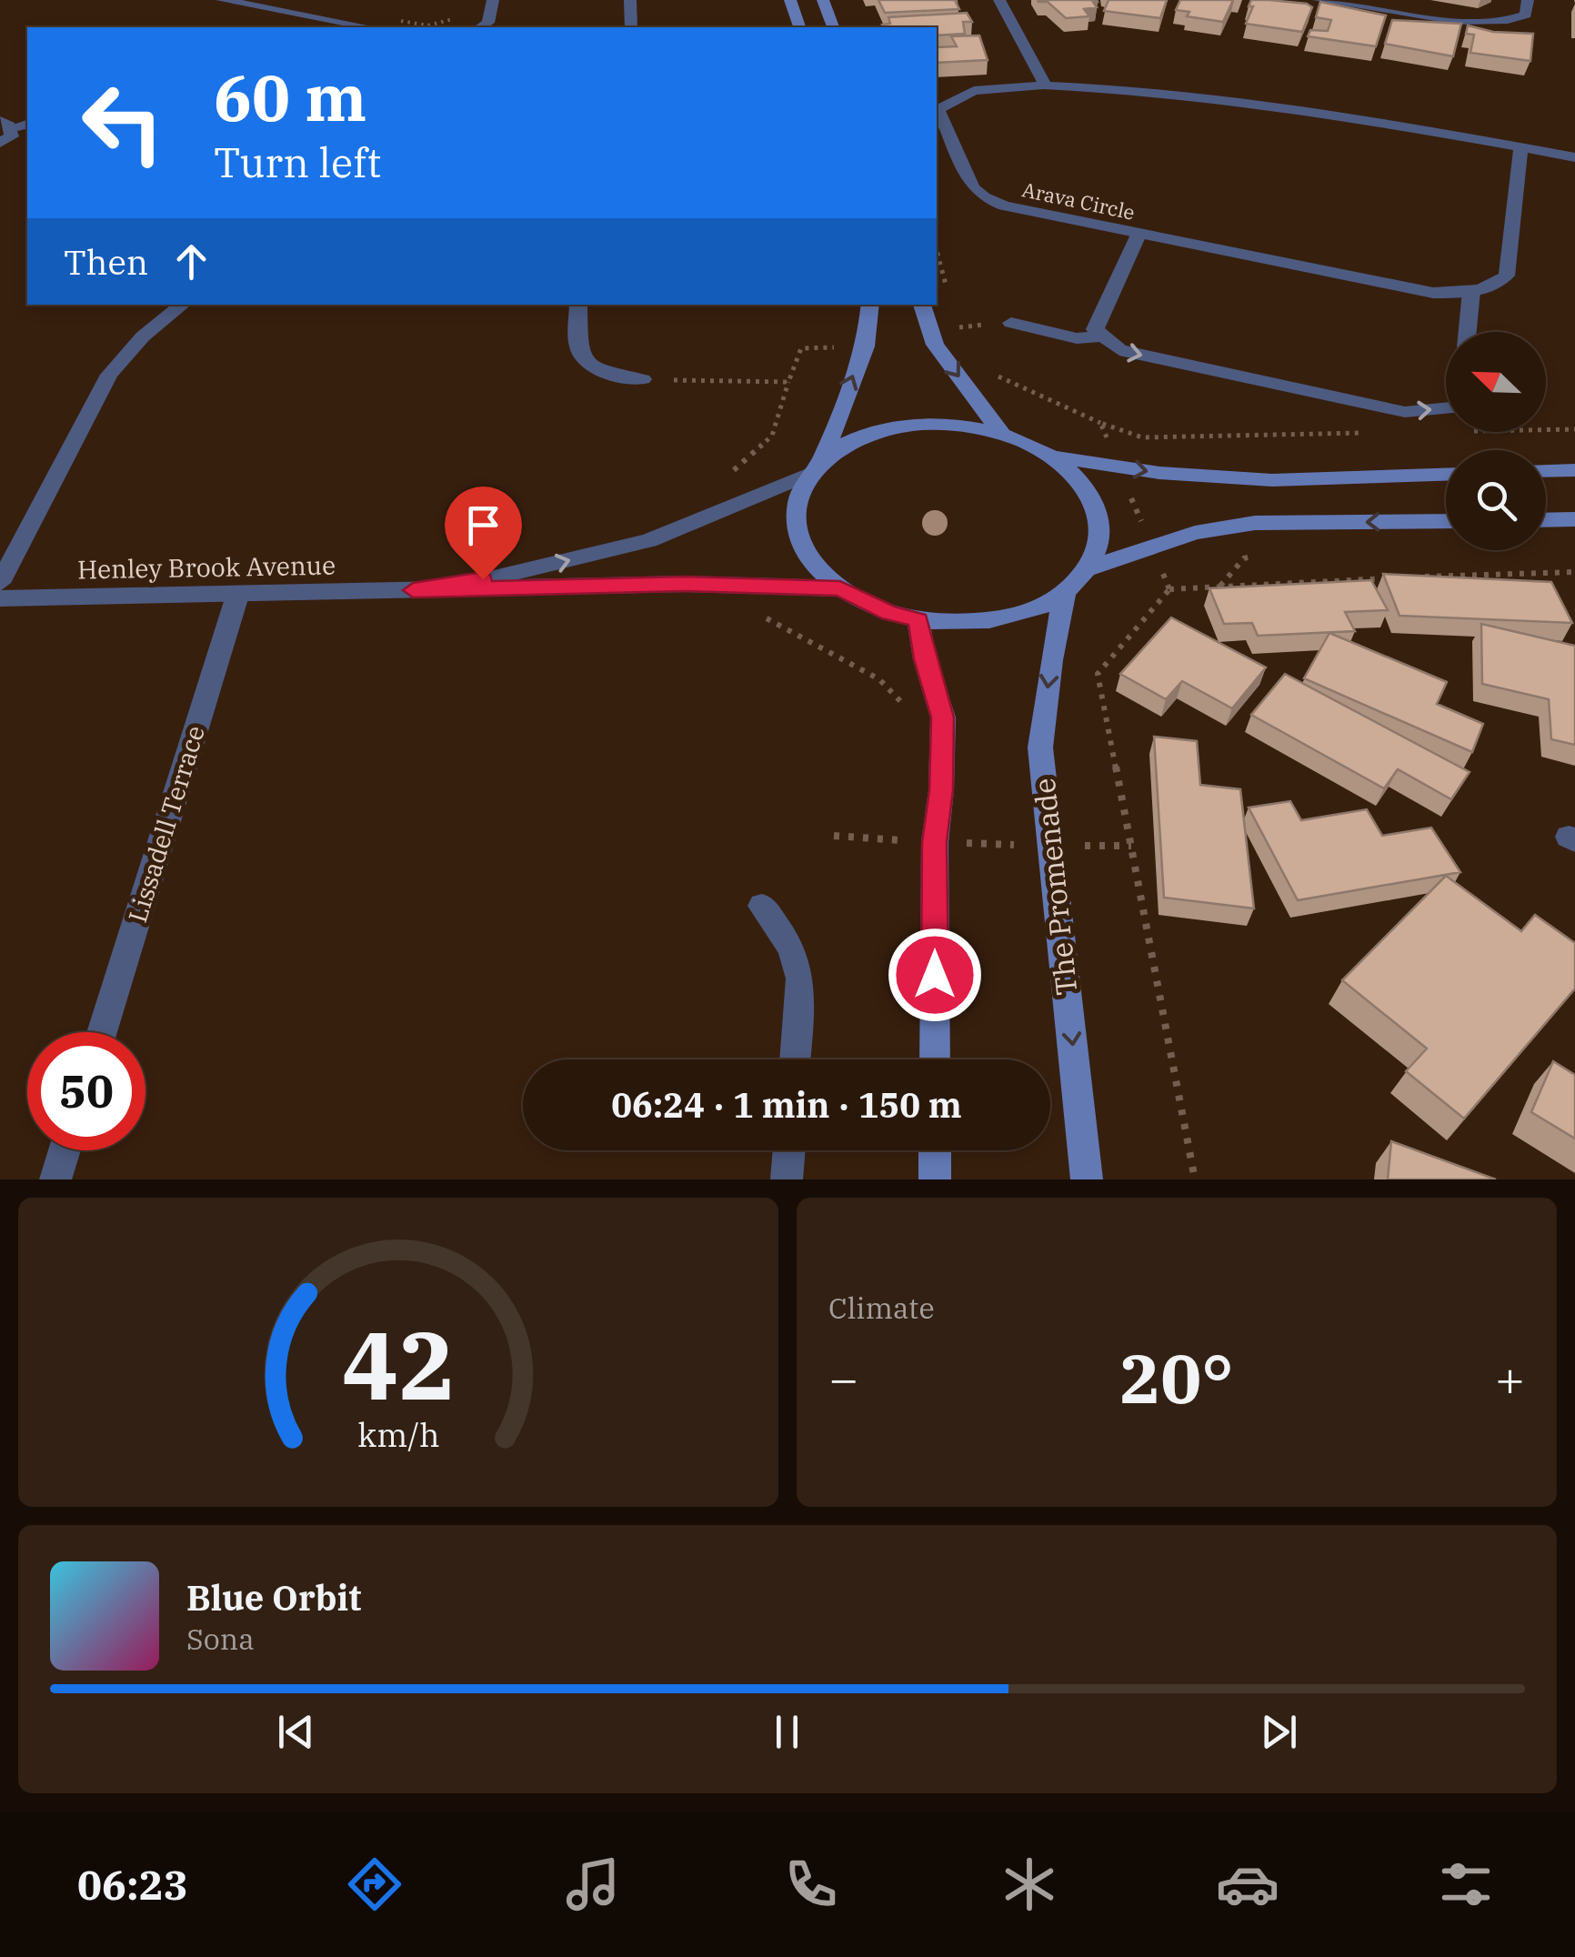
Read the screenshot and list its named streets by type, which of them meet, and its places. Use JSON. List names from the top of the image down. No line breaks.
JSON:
{"streets":{"main road":["The Promenade"],"street":["Arava Circle","Henley Brook Avenue","Lissadell Terrace"]},"crossings":[["Henley Brook Avenue","Lissadell Terrace"],["Henley Brook Avenue","The Promenade"]],"north":"top left","page":{"turn":["60 m","Turn left"],"then":"Then","limit":"50","trip":"06:24 · 1 min · 150 m","tile":"Climate","heat":["−","20°","+"],"song":["Blue Orbit","Sona"],"tabs":"06:23","gauge":["42","km/h"]}}
